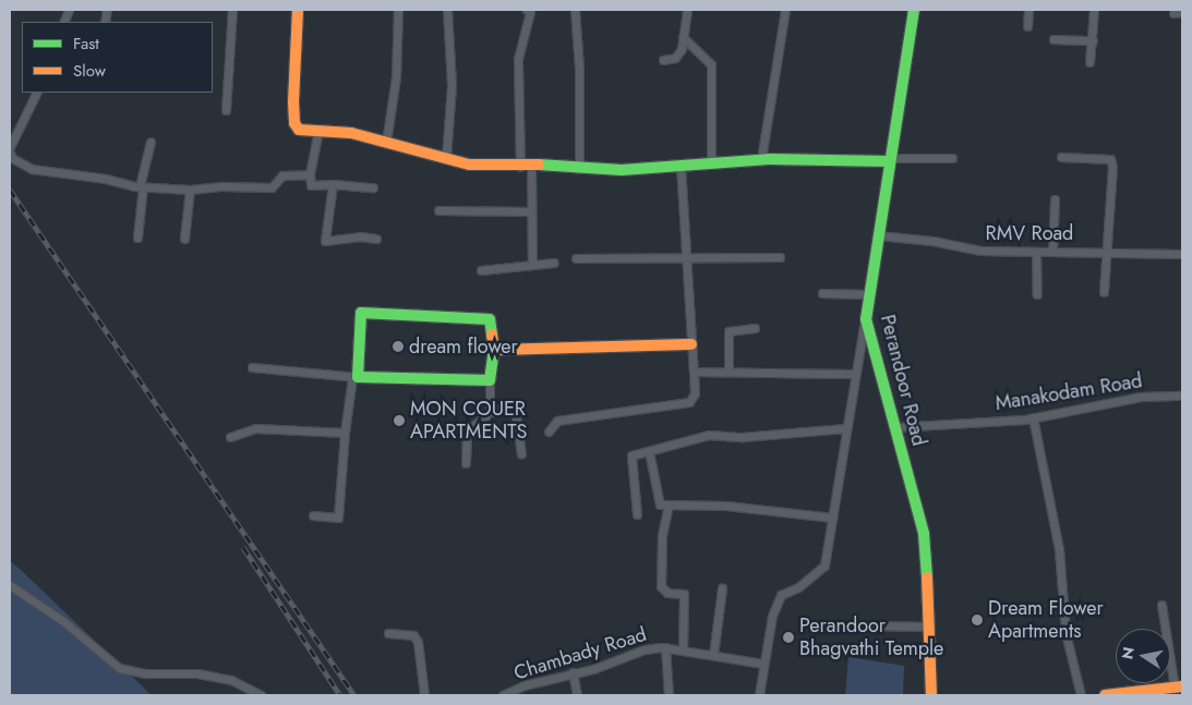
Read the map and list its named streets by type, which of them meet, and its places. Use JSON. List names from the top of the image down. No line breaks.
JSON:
{"streets":{"street":["RMV Road","Perandoor Road","Manakodam Road","Chambady Road"]},"crossings":[["RMV Road","Perandoor Road"],["Perandoor Road","Manakodam Road"]],"places":["dream flower","MON COUER APARTMENTS","Dream Flower Apartments","Perandoor Bhagvathi Temple"],"legend":["Fast","Slow"],"north":"left"}
